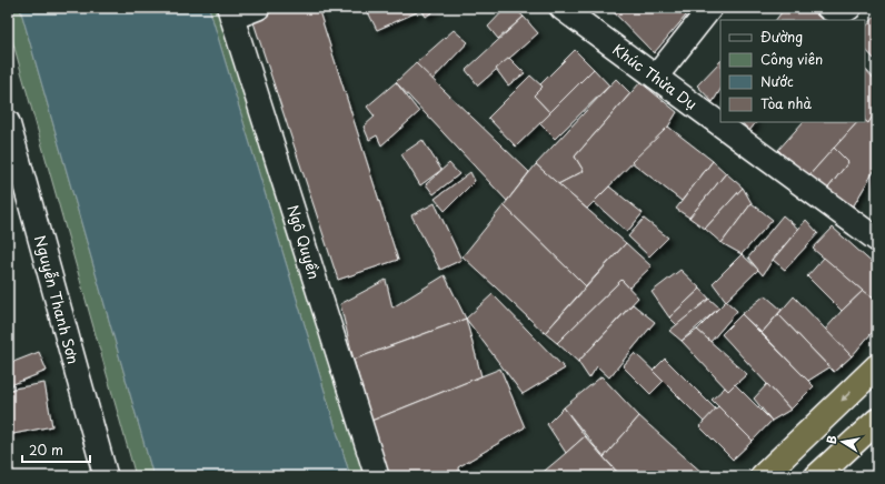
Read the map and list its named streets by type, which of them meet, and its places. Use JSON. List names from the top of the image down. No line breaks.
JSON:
{"streets":{"street":["Khúc Thừa Dụ","Ngô Quyền","Nguyễn Thanh Sơn"]},"legend":["Đường","Công viên","Nước","Tòa nhà"],"scale_bar":"20 m","north":"left"}
